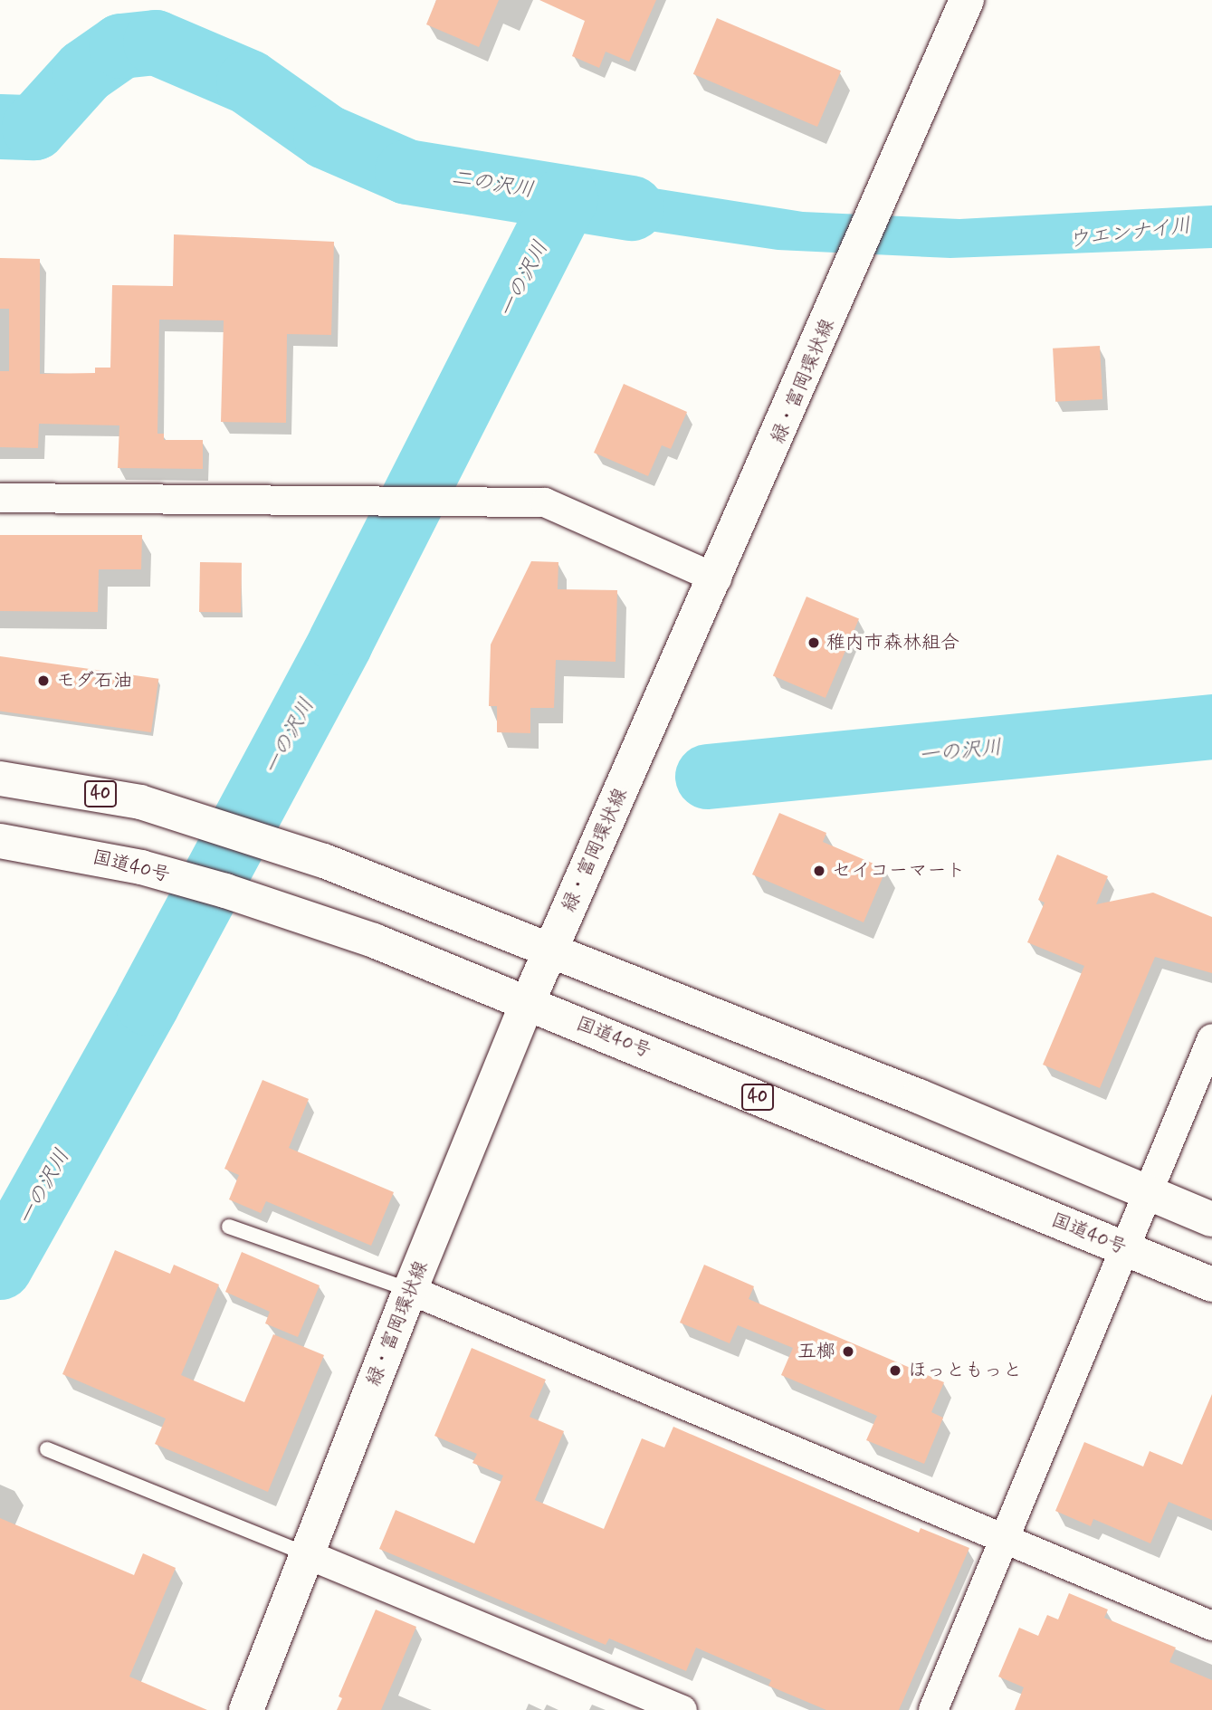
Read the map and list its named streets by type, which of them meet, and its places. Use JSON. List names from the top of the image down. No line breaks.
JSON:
{"streets":{"main road":["緑・富岡環状線","40","国道40号"]},"crossings":[["緑・富岡環状線","40"],["緑・富岡環状線","国道40号"]],"water":["二の沢川","ウエンナイ川","一の沢川"],"places":["稚内市森林組合","モダ石油","セイコーマート","五榔","ほっともっと"]}
